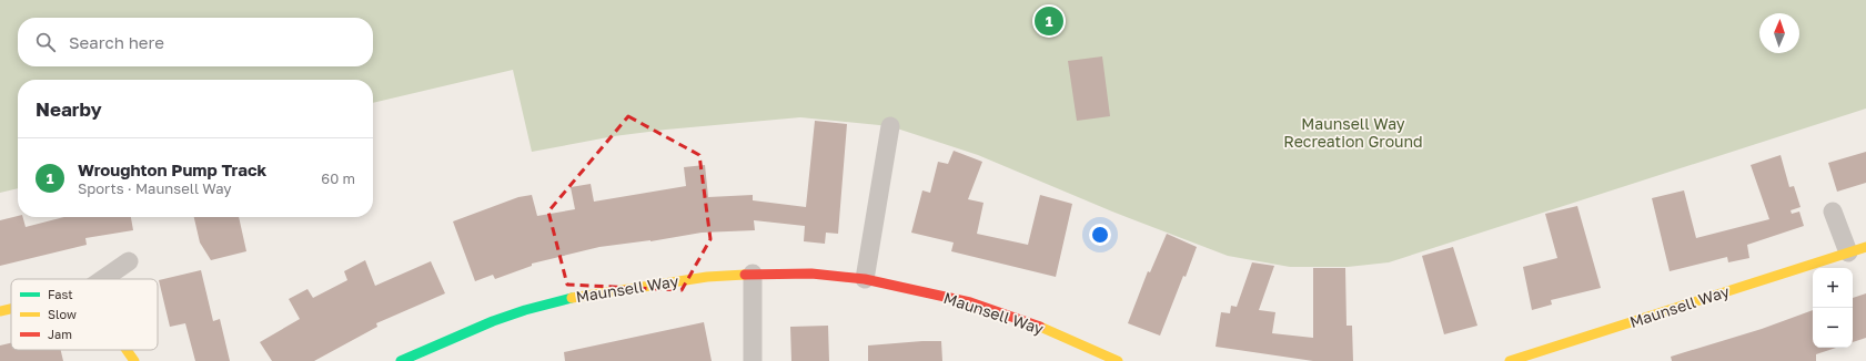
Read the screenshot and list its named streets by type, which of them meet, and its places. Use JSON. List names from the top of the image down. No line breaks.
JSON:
{"streets":{"street":["Maunsell Way"]},"parks":["Maunsell Way Recreation Ground"],"legend":["Fast","Slow","Jam"],"north":"top","page":{"pins":"1","search":"Search here","heading":"Nearby","list":[{"mark":"1","name":"Wroughton Pump Track","note":"Sports · Maunsell Way","value":"60 m"}],"map_buttons":["+","−"]}}
